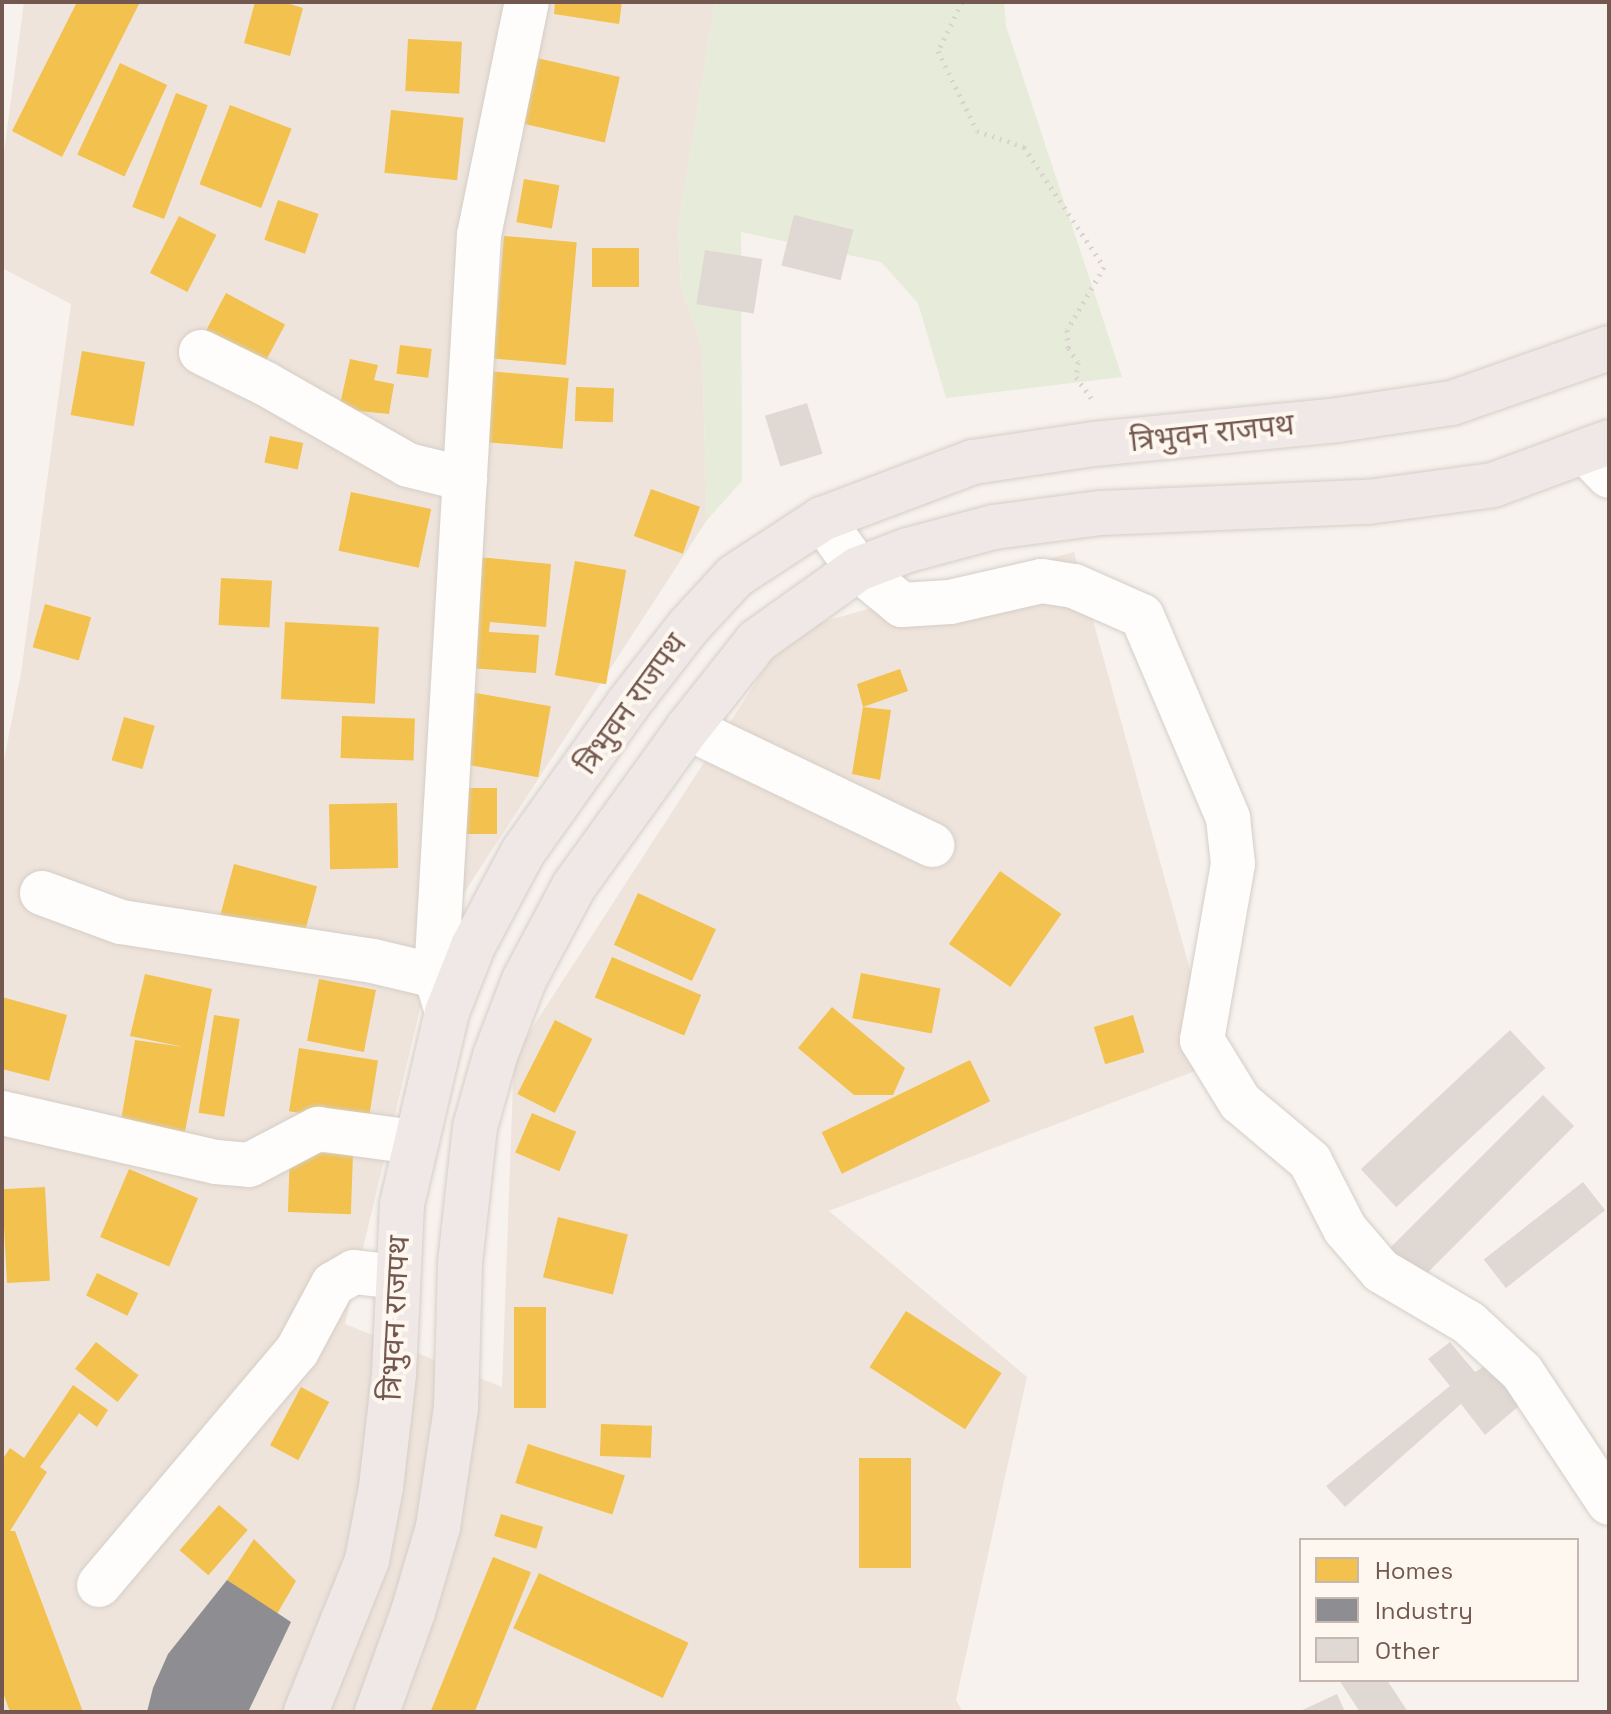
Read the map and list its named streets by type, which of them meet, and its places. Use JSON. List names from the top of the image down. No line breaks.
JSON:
{"streets":{"highway":["त्रिभुवन राजपथ"]},"legend":["Homes","Industry","Other"]}
